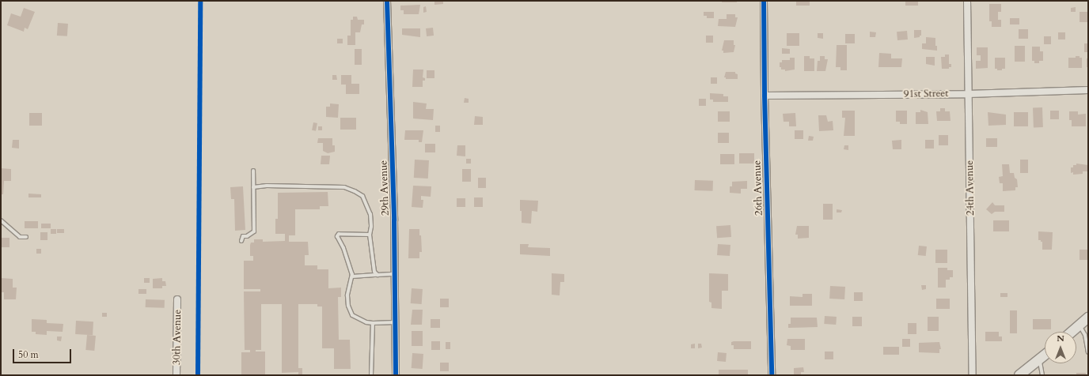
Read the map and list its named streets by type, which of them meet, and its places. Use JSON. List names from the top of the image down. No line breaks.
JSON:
{"streets":{"street":["91st Street","29th Avenue","26th Avenue","24th Avenue","30th Avenue"]},"crossings":[["91st Street","26th Avenue"],["91st Street","24th Avenue"]],"scale_bar":"50 m","north":"top"}
